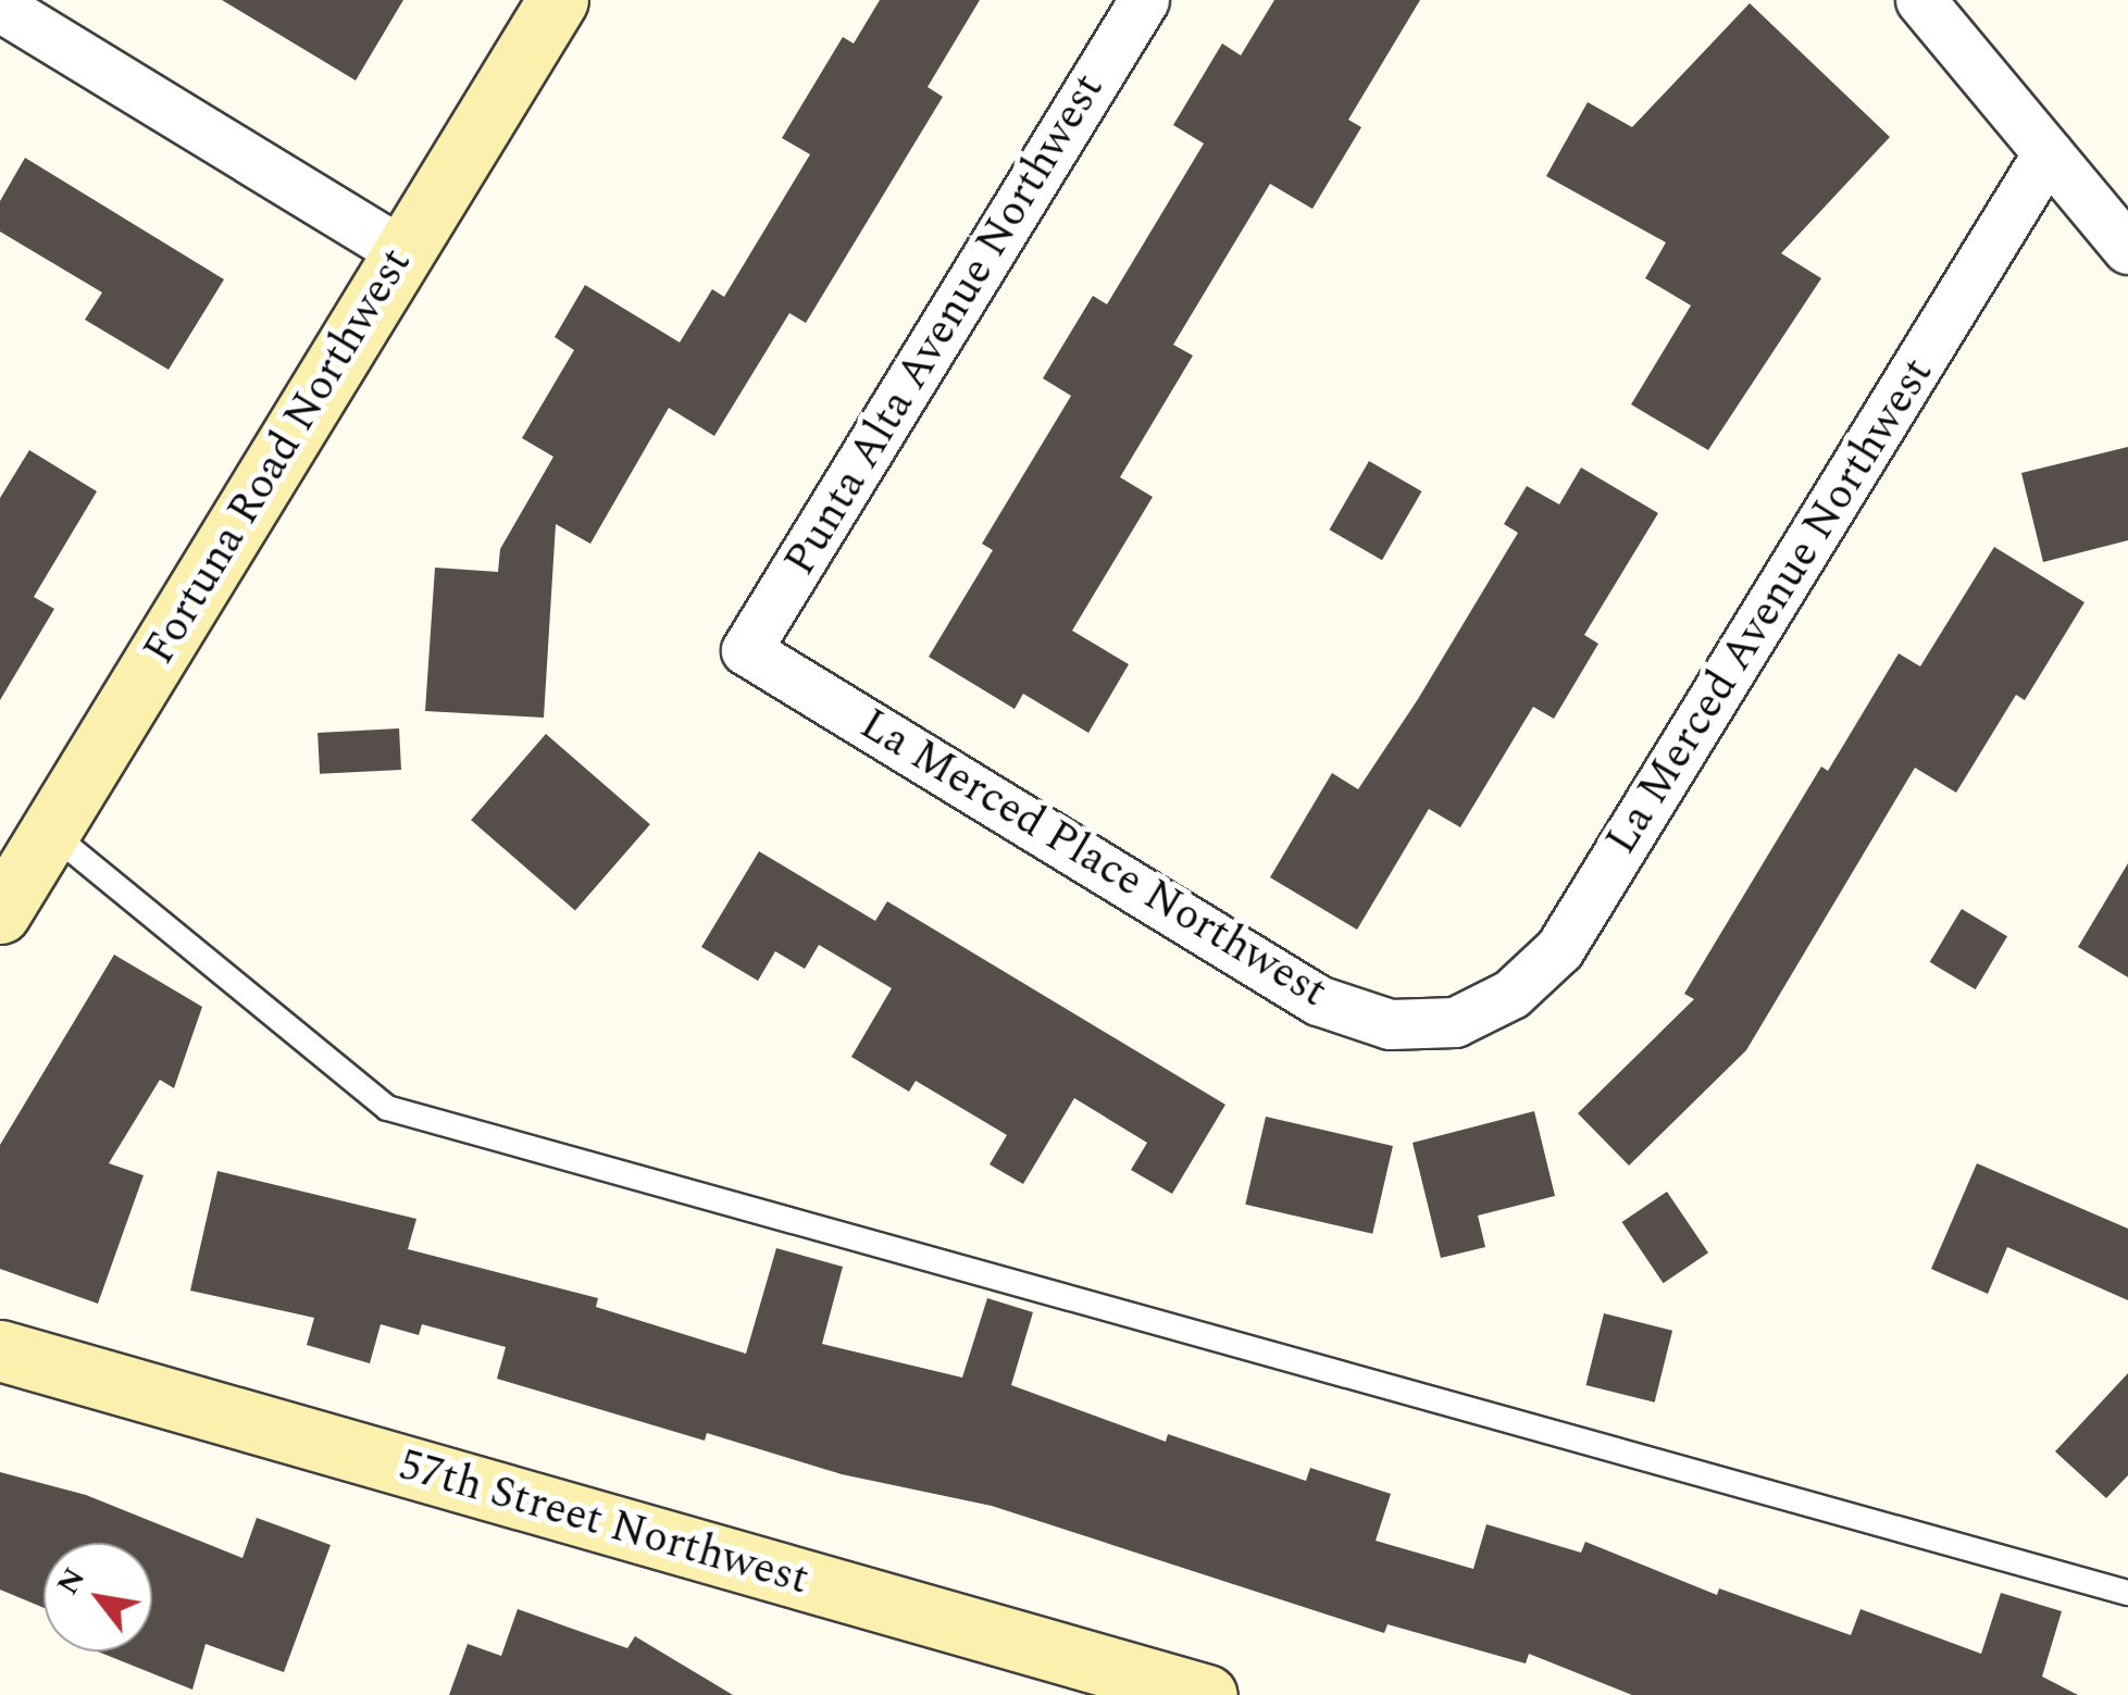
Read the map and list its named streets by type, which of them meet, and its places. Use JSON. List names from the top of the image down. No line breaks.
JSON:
{"streets":{"street":["Punta Alta Avenue Northwest","Fortuna Road Northwest","La Merced Avenue Northwest","La Merced Place Northwest","57th Street Northwest"]},"crossings":[["Punta Alta Avenue Northwest","La Merced Place Northwest"],["La Merced Avenue Northwest","La Merced Place Northwest"]],"north":"top left"}
